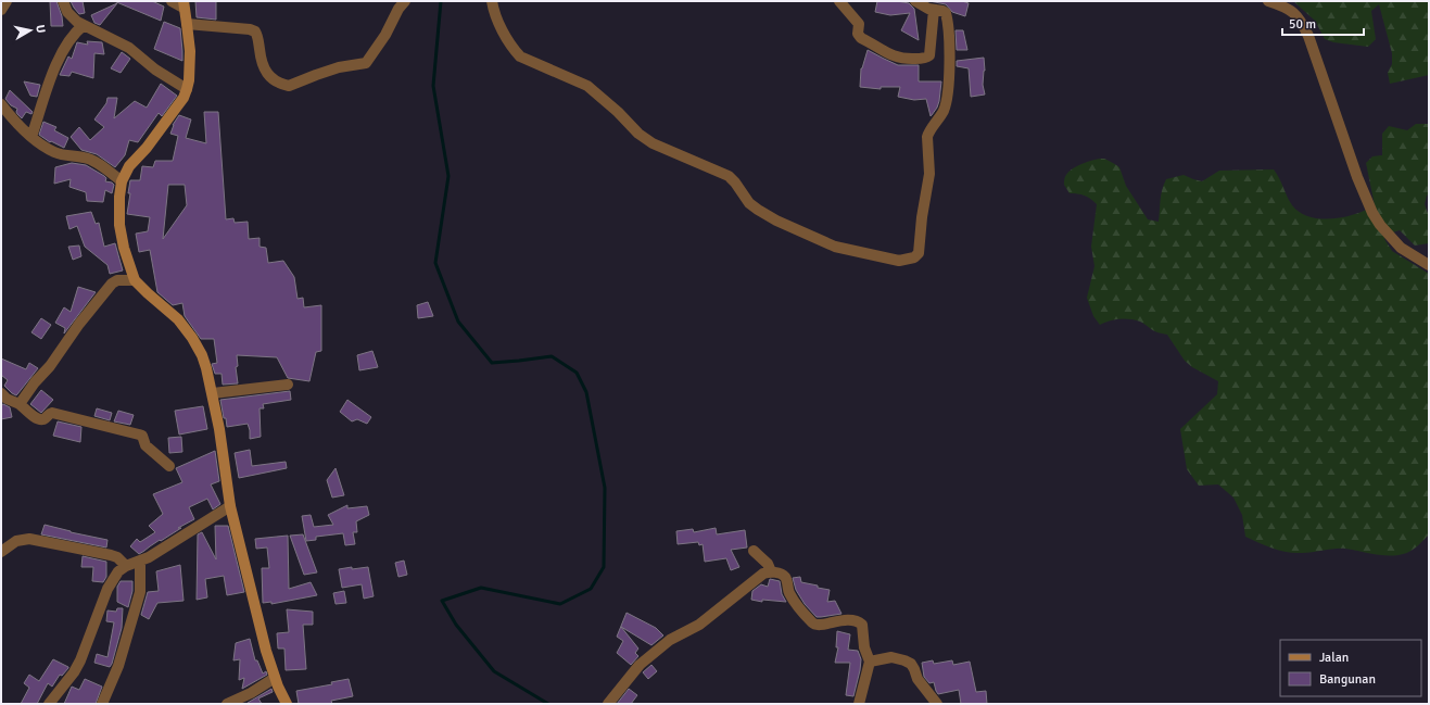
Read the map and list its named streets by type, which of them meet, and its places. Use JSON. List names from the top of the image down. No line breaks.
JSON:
{"legend":["Jalan","Bangunan"],"scale_bar":"50 m","north":"right"}
